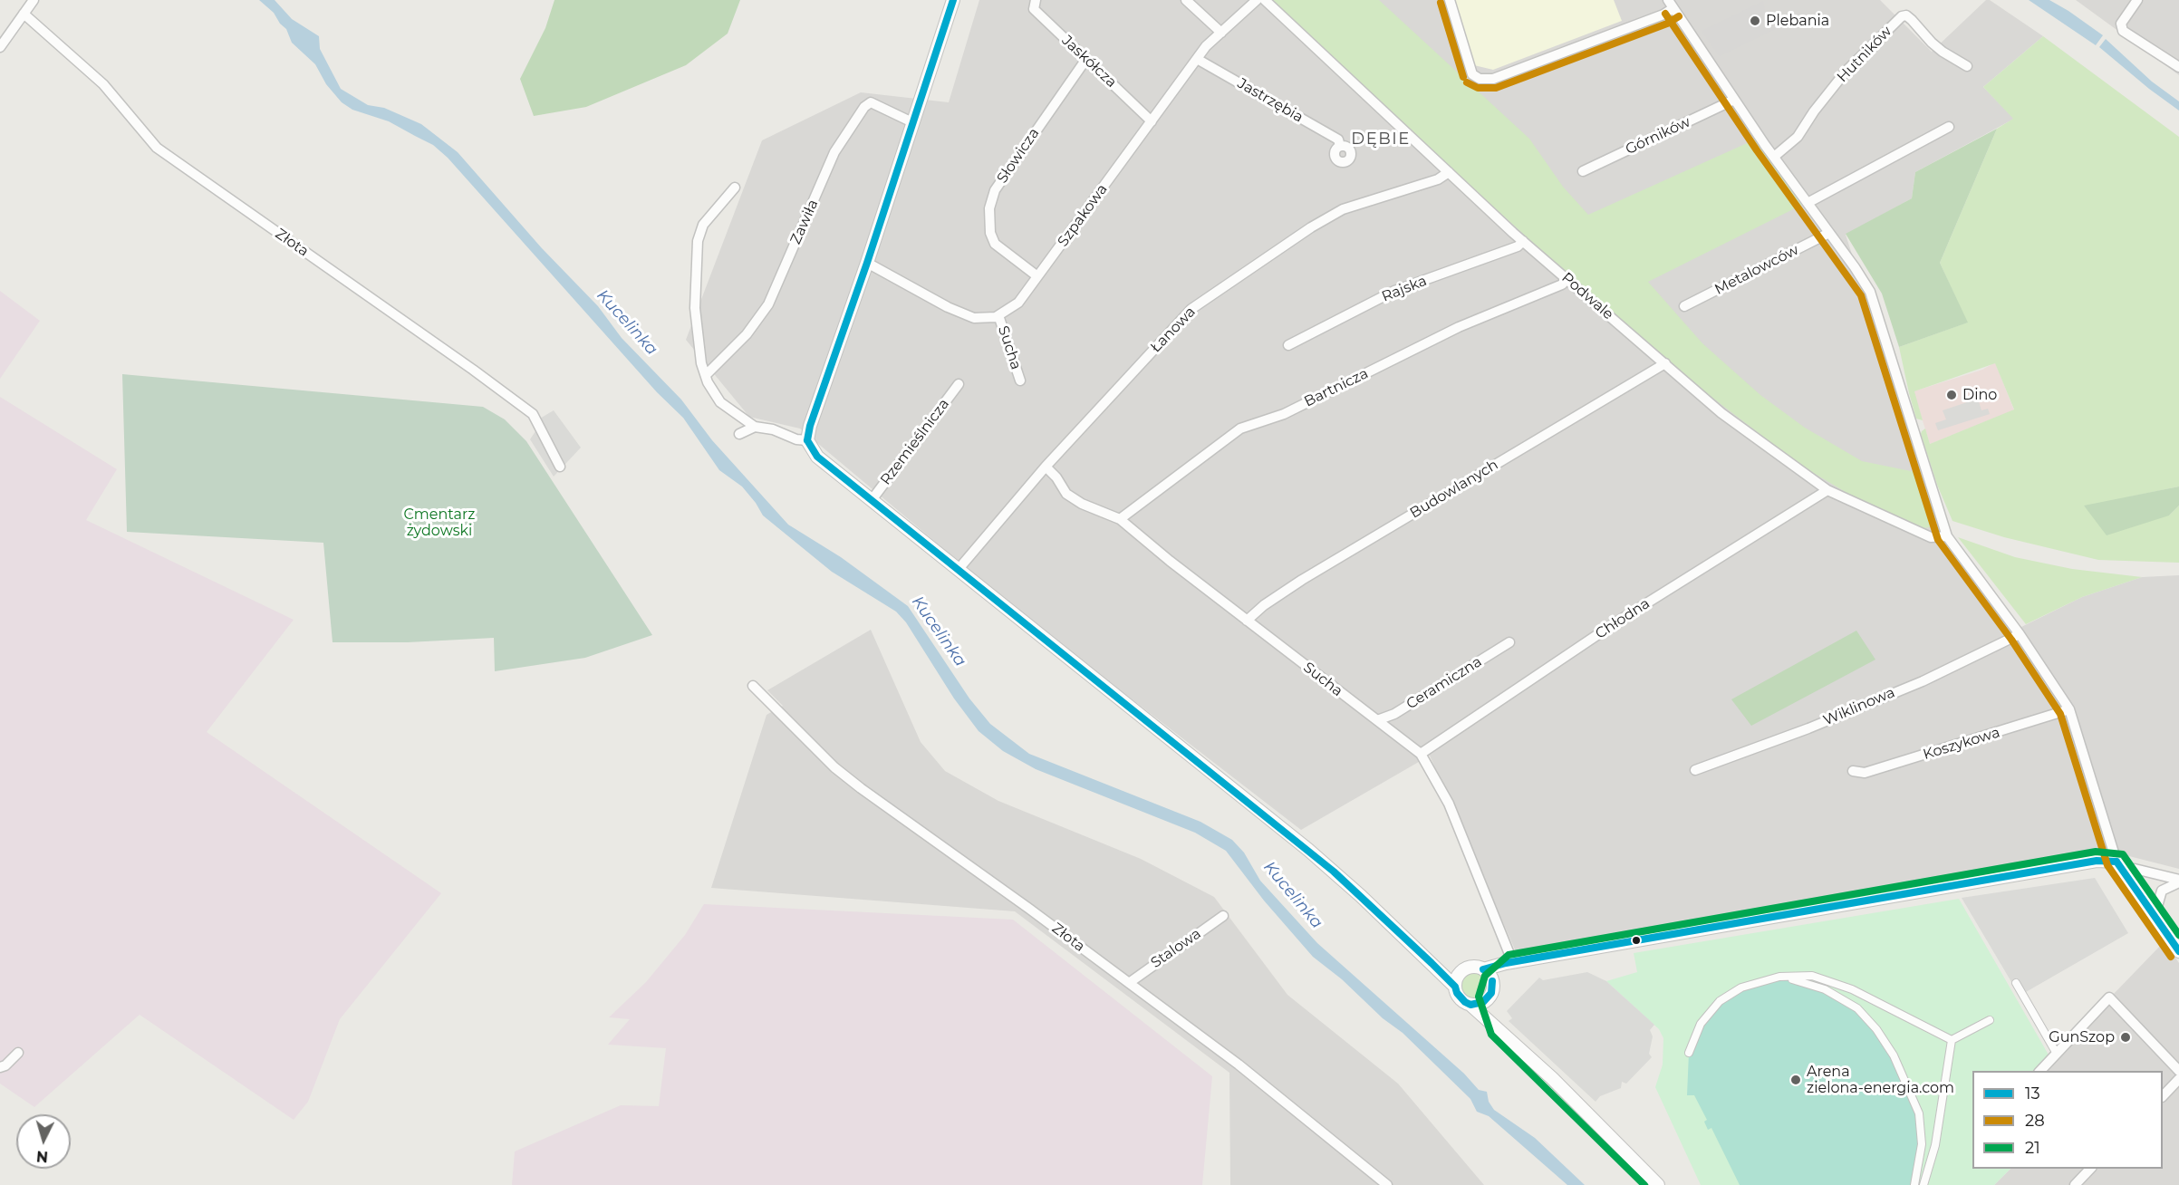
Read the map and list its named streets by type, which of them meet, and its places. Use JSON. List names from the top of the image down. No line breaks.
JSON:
{"streets":{"street":["Hutników","Jaskółcza","Jastrzębia","Górników","Słowicza","Szpakowa","Zawiła","Złota","Metalowców","Rajska","Podwale","Łanowa","Sucha","Bartnicza","Rzemieślnicza","Budowlanych","Chłodna","Ceramiczna","Wiklinowa","Koszykowa","Stalowa"]},"crossings":[["Jaskółcza","Słowicza"],["Jaskółcza","Szpakowa"],["Jastrzębia","Szpakowa"],["Słowicza","Szpakowa"],["Szpakowa","Sucha"],["Złota","Stalowa"],["Rajska","Podwale"],["Podwale","Łanowa"],["Podwale","Bartnicza"],["Podwale","Budowlanych"],["Podwale","Chłodna"],["Łanowa","Sucha"],["Sucha","Bartnicza"],["Sucha","Budowlanych"],["Sucha","Chłodna"],["Sucha","Ceramiczna"]],"districts":["DĘBIE"],"water":["Kucelinka"],"parks":["Cmentarz żydowski"],"places":["Plebania","Dino","GunSzop","Arena zielona-energia.com"],"lines":["transit line 13","transit line 28","transit line 21"],"legend":["13","28","21"],"north":"bottom"}
